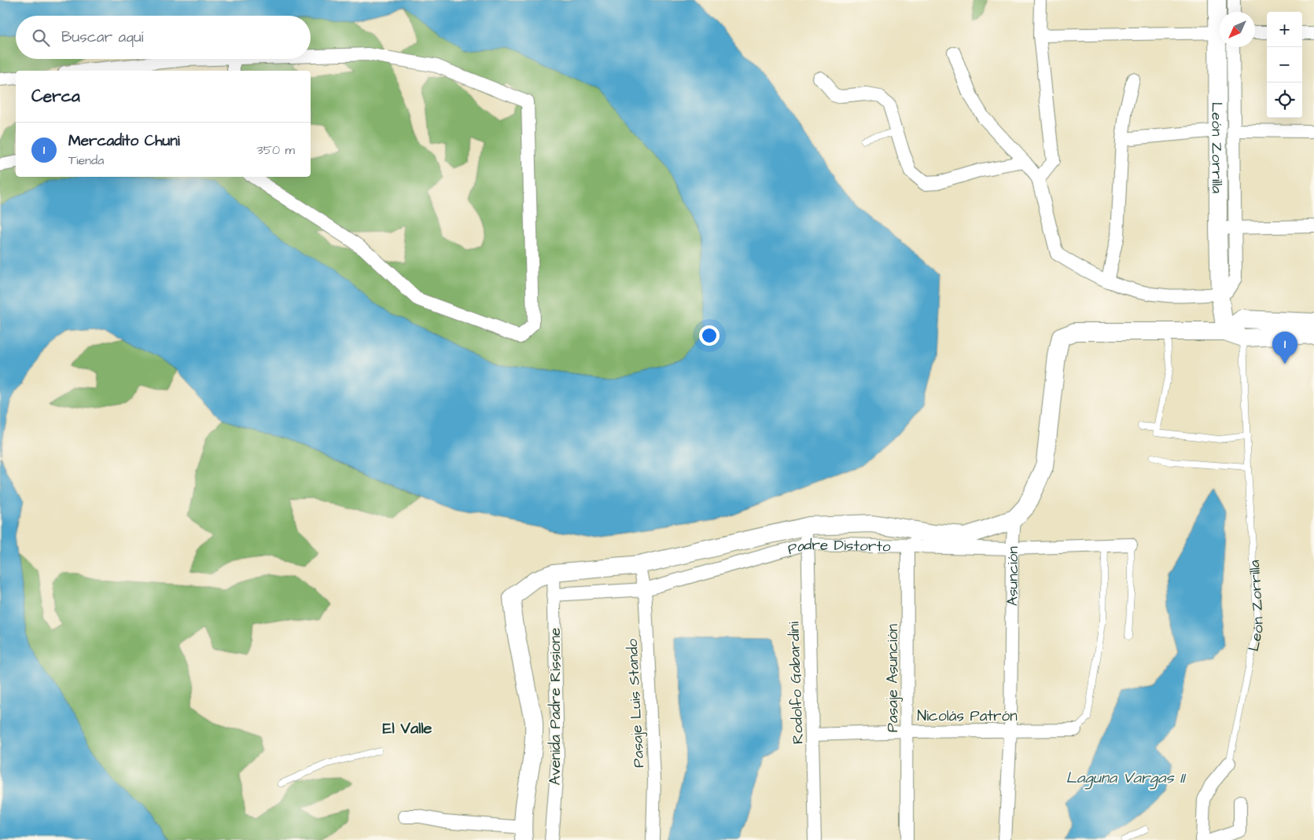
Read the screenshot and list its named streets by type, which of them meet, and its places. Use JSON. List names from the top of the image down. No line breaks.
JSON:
{"streets":{"street":["León Zorrilla","Padre Distorto","Asunción","Pasaje Asunción","Rodolfo Gabardini","Pasaje Luis Stando","Avenida Padre Rissione","Nicolás Patrón"]},"crossings":[["Padre Distorto","Asunción"],["Padre Distorto","Pasaje Asunción"],["Padre Distorto","Rodolfo Gabardini"],["Padre Distorto","Pasaje Luis Stando"],["Padre Distorto","Avenida Padre Rissione"],["Asunción","Nicolás Patrón"],["Pasaje Asunción","Nicolás Patrón"],["Rodolfo Gabardini","Nicolás Patrón"]],"districts":["El Valle"],"water":["Laguna Vargas II"],"north":"bottom left","page":{"map_buttons":["+","−"],"search":"Buscar aquí","heading":"Cerca","list":[{"mark":"1","name":"Mercadito Chuni","note":"Tienda","value":"350 m"}],"pins":"1"}}
